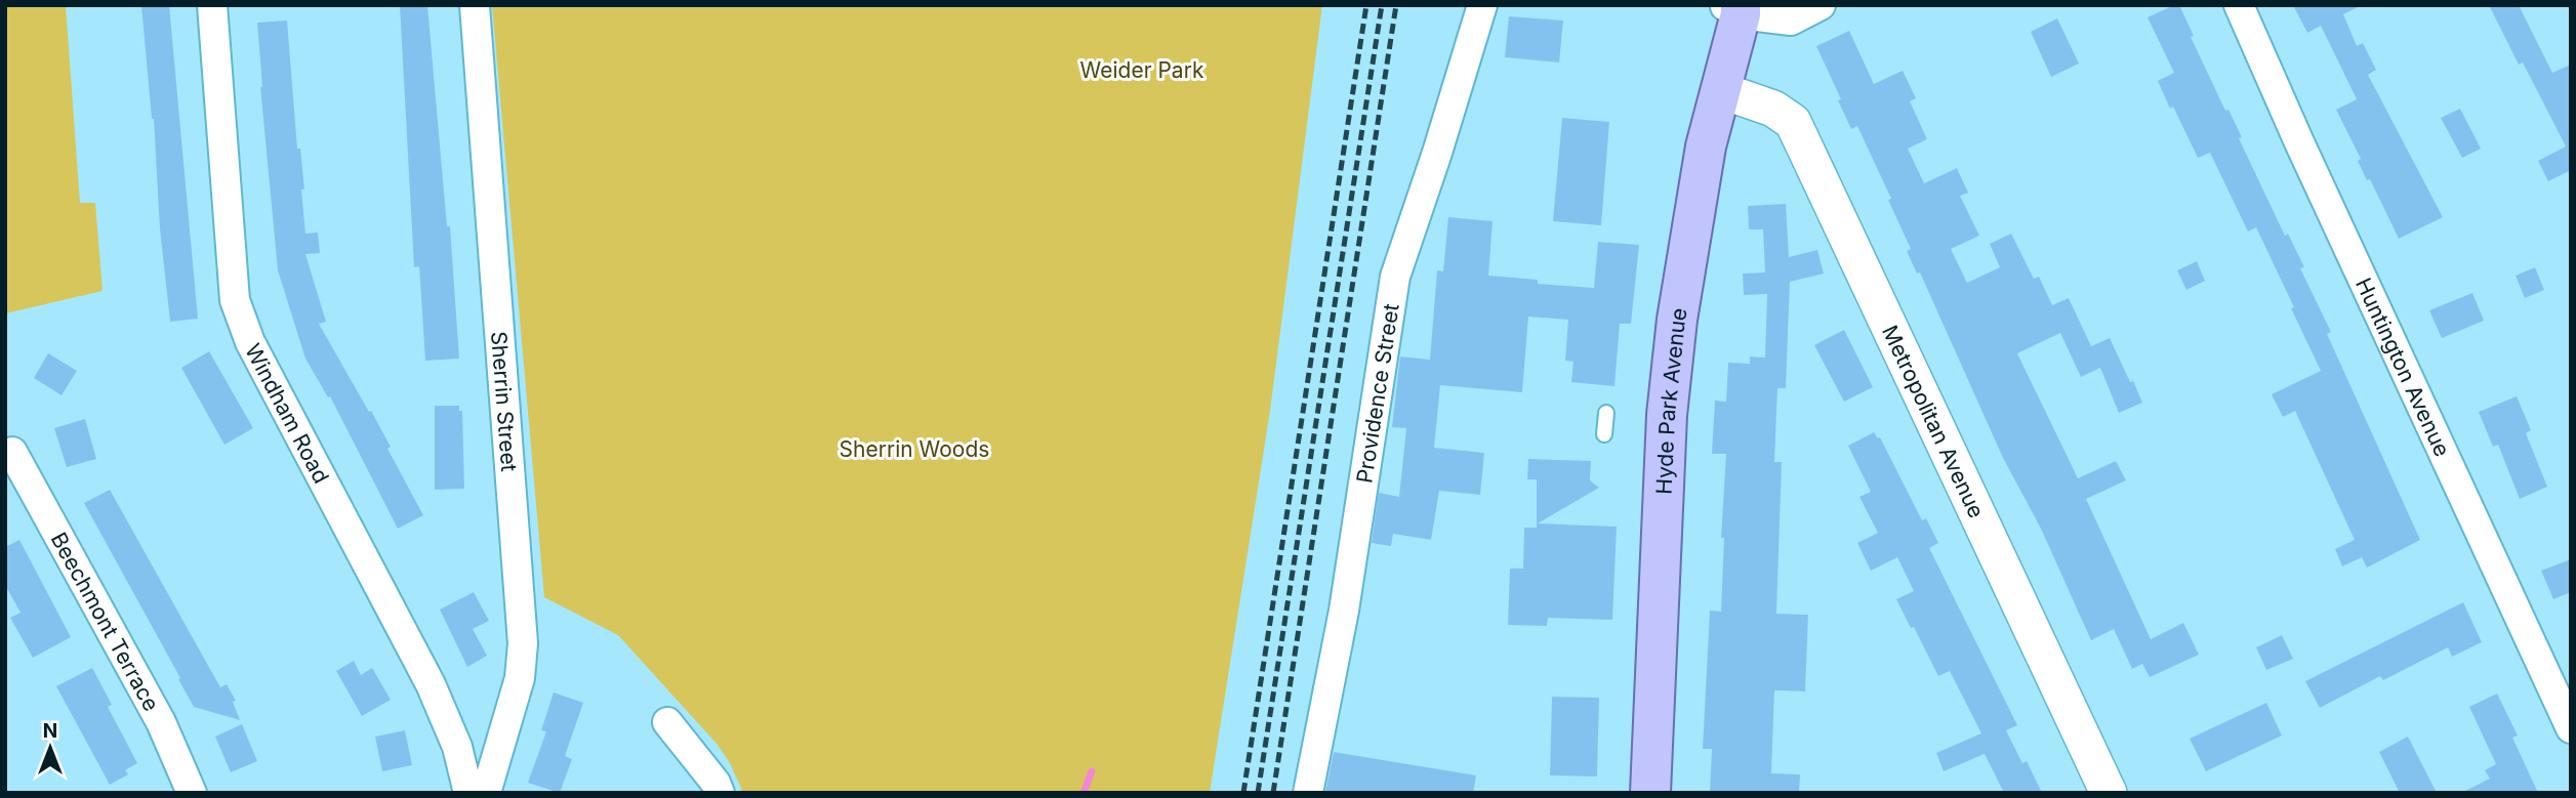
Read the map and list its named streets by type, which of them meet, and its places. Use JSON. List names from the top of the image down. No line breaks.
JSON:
{"streets":{"main road":["Hyde Park Avenue"],"street":["Huntington Avenue","Providence Street","Sherrin Street","Windham Road","Metropolitan Avenue","Beechmont Terrace"]},"crossings":[["Hyde Park Avenue","Metropolitan Avenue"]],"parks":["Weider Park","Sherrin Woods"],"north":"top"}
